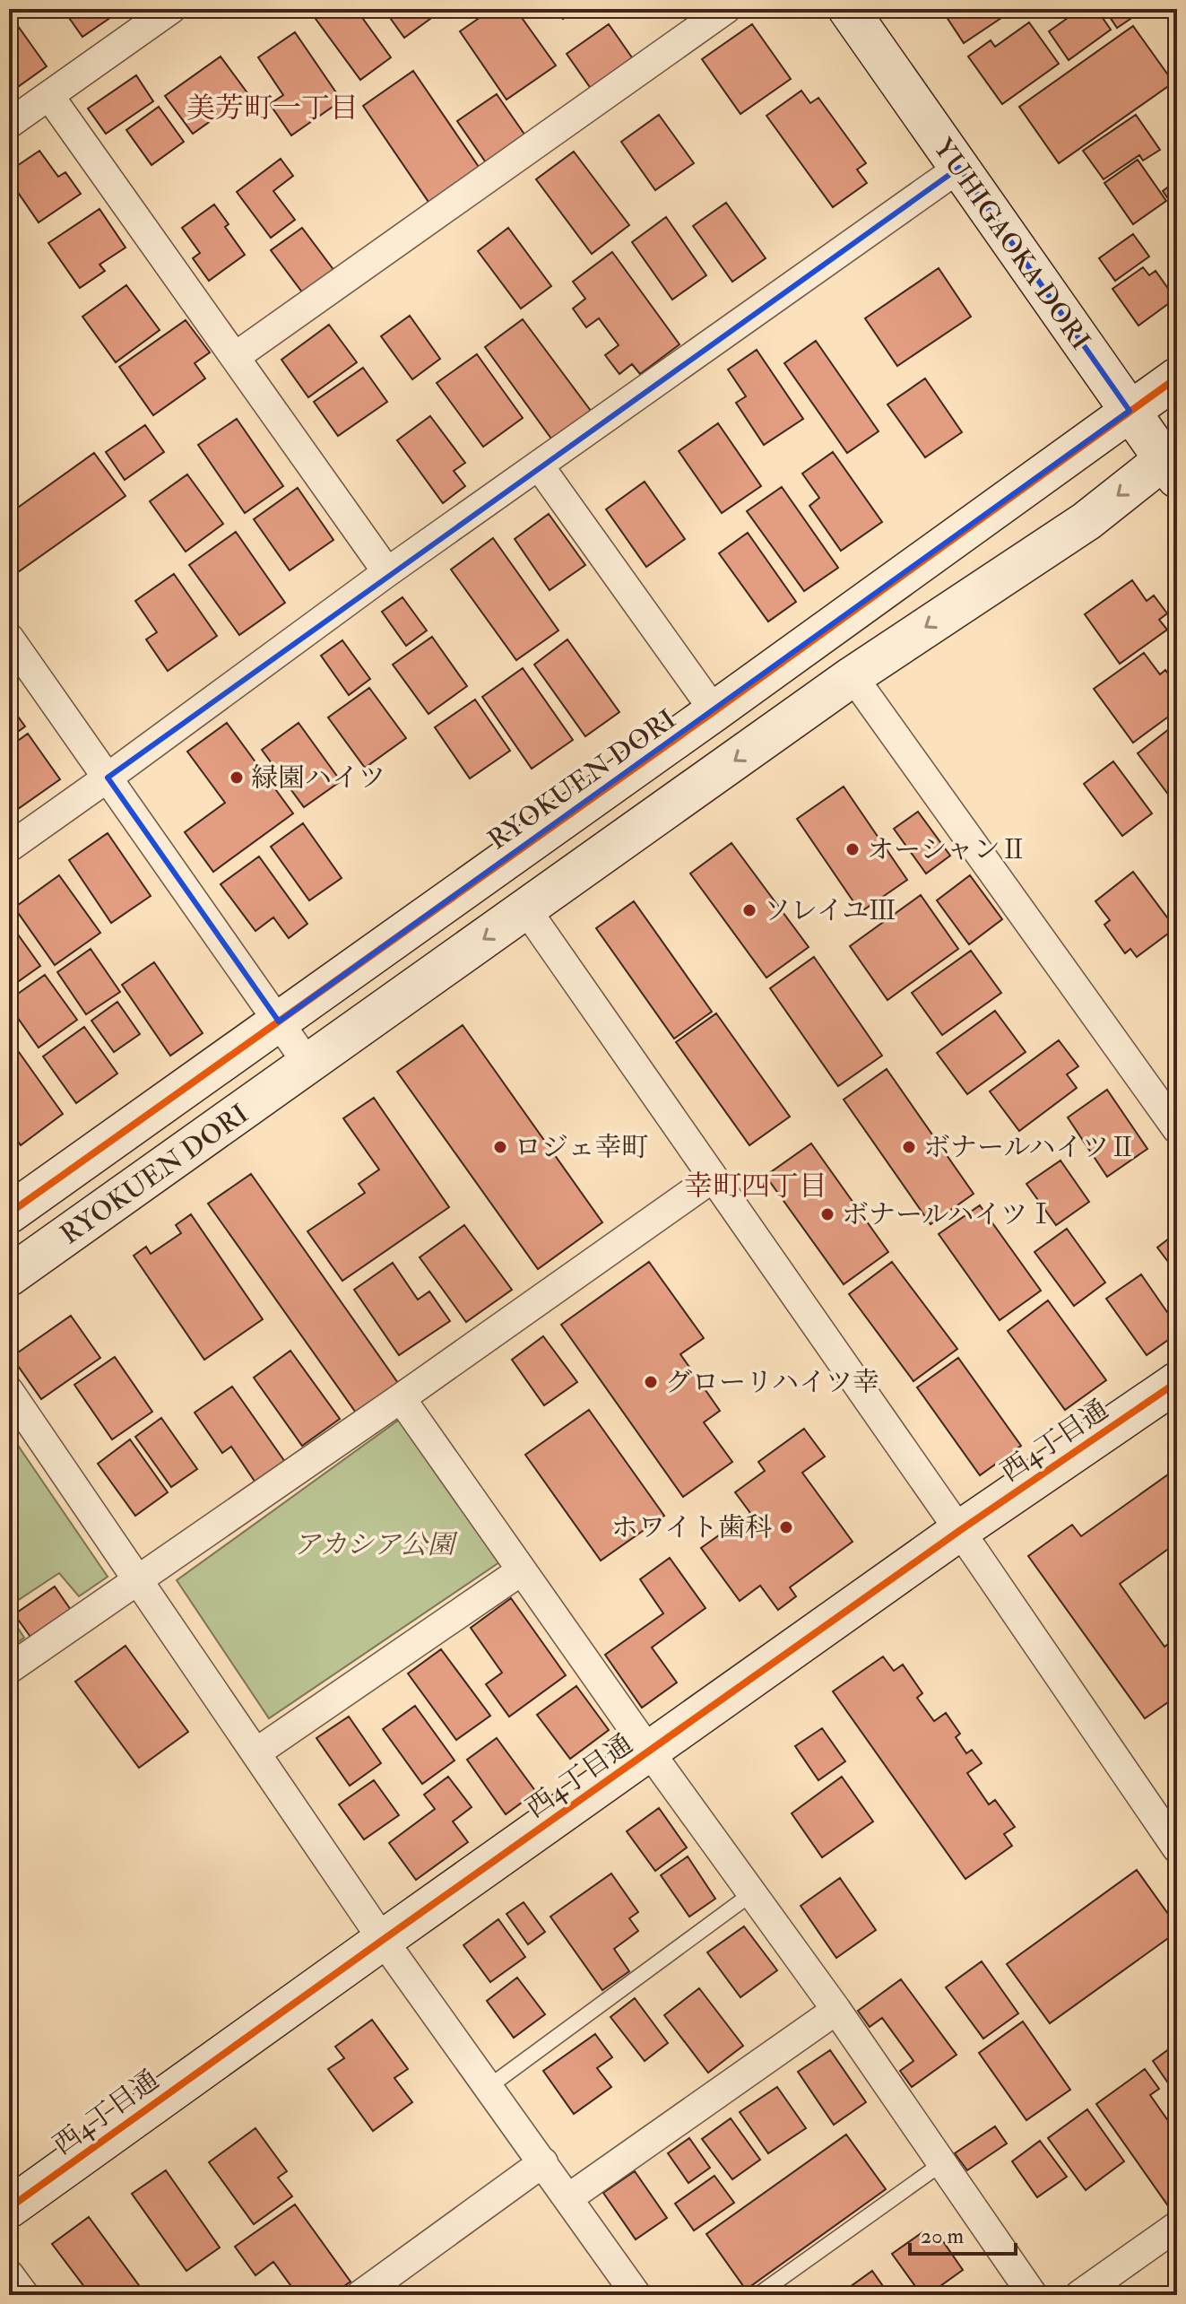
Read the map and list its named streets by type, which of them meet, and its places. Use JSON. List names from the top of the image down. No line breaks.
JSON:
{"streets":{"street":["YUHIGAOKA DORI","RYOKUEN DORI","西4丁目通"]},"crossings":[["YUHIGAOKA DORI","RYOKUEN DORI"]],"districts":["美芳町一丁目","幸町四丁目"],"parks":["アカシア公園"],"places":["緑園ハイツ","オーシャンⅡ","ソレイユⅢ","ロジェ幸町","ボナールハイツⅡ","ボナールハイツⅠ","グローリハイツ幸","ホワイト歯科"],"scale_bar":"20 m"}
